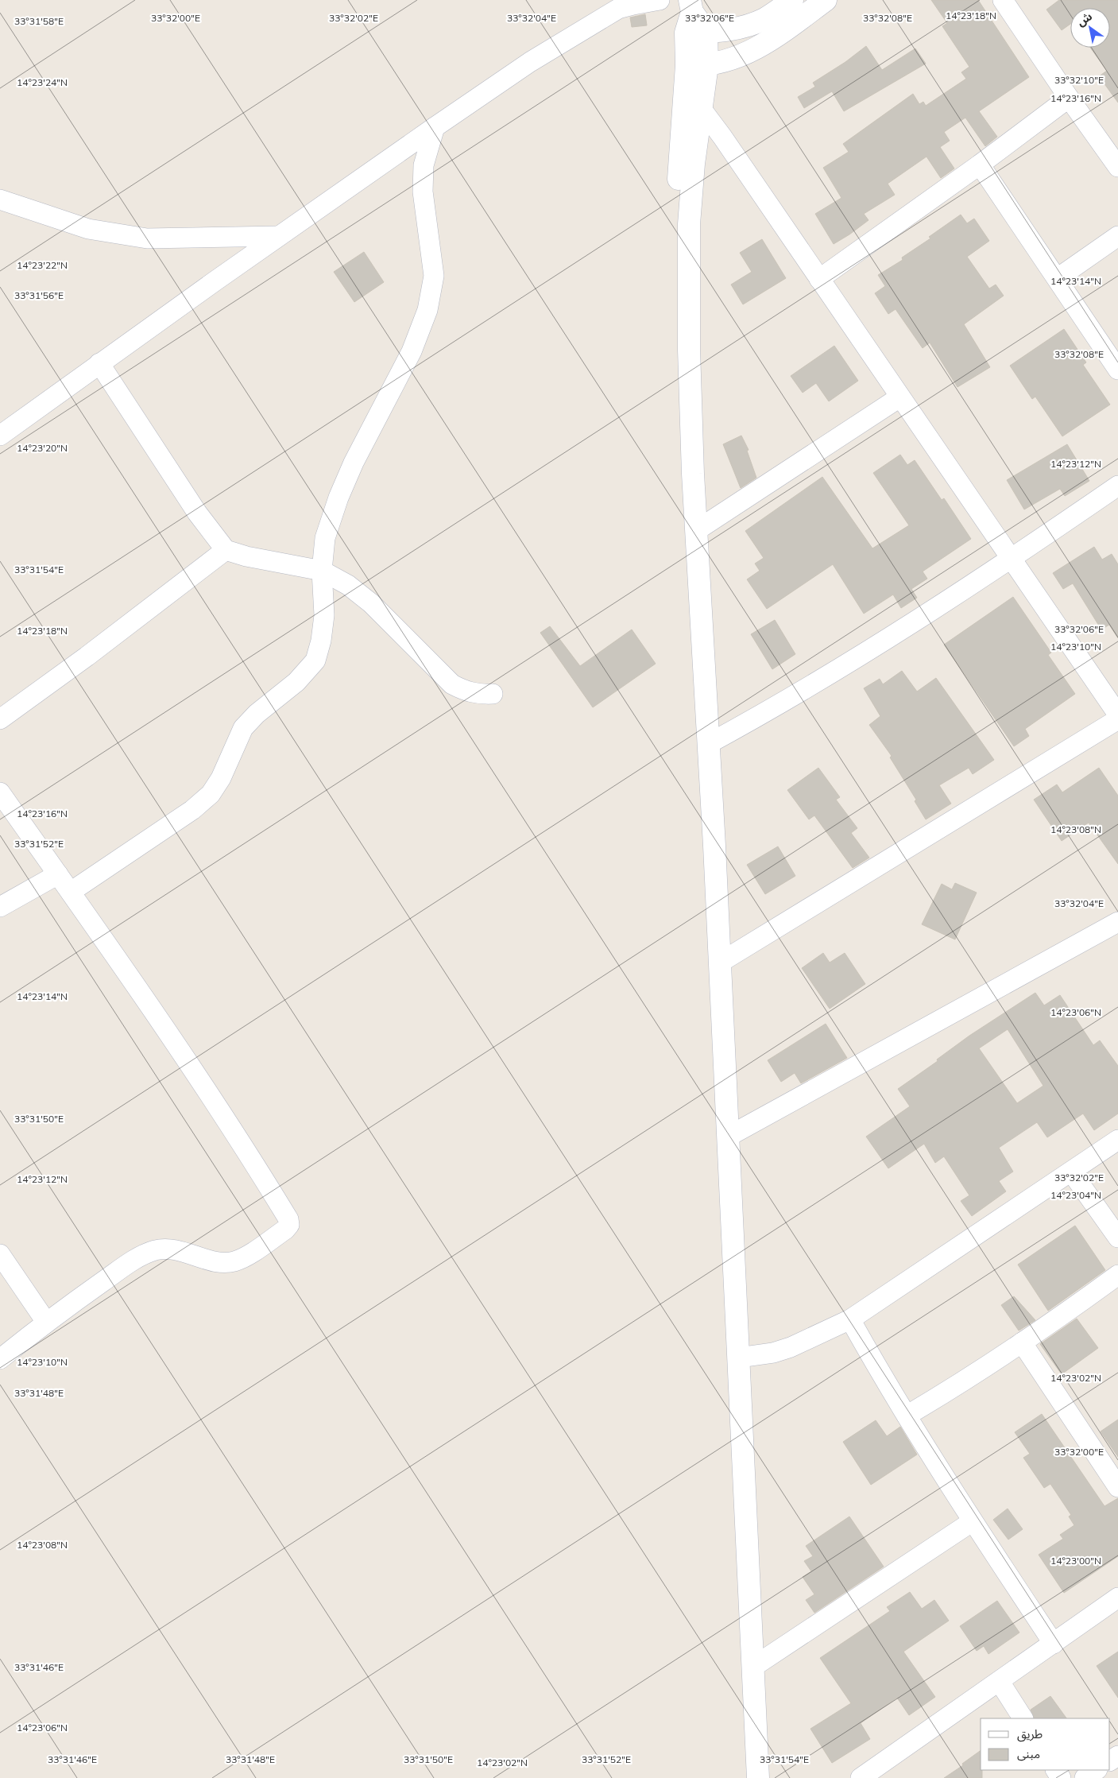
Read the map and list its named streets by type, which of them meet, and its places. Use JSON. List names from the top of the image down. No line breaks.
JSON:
{"legend":["طريق","مبنى"],"north":"top left","coordinates":["14°23'18\"N","33°32'00\"E","33°32'02\"E","33°32'04\"E","33°32'06\"E","33°32'08\"E","33°31'58\"E","33°32'10\"E","14°23'24\"N","14°23'16\"N","14°23'22\"N","14°23'14\"N","33°31'56\"E","14°23'20\"N","14°23'12\"N","33°31'54\"E","14°23'10\"N","14°23'08\"N","33°31'52\"E","14°23'06\"N","33°31'50\"E","14°23'04\"N","14°23'02\"N","33°31'48\"E","14°23'00\"N","33°31'46\"E"]}
